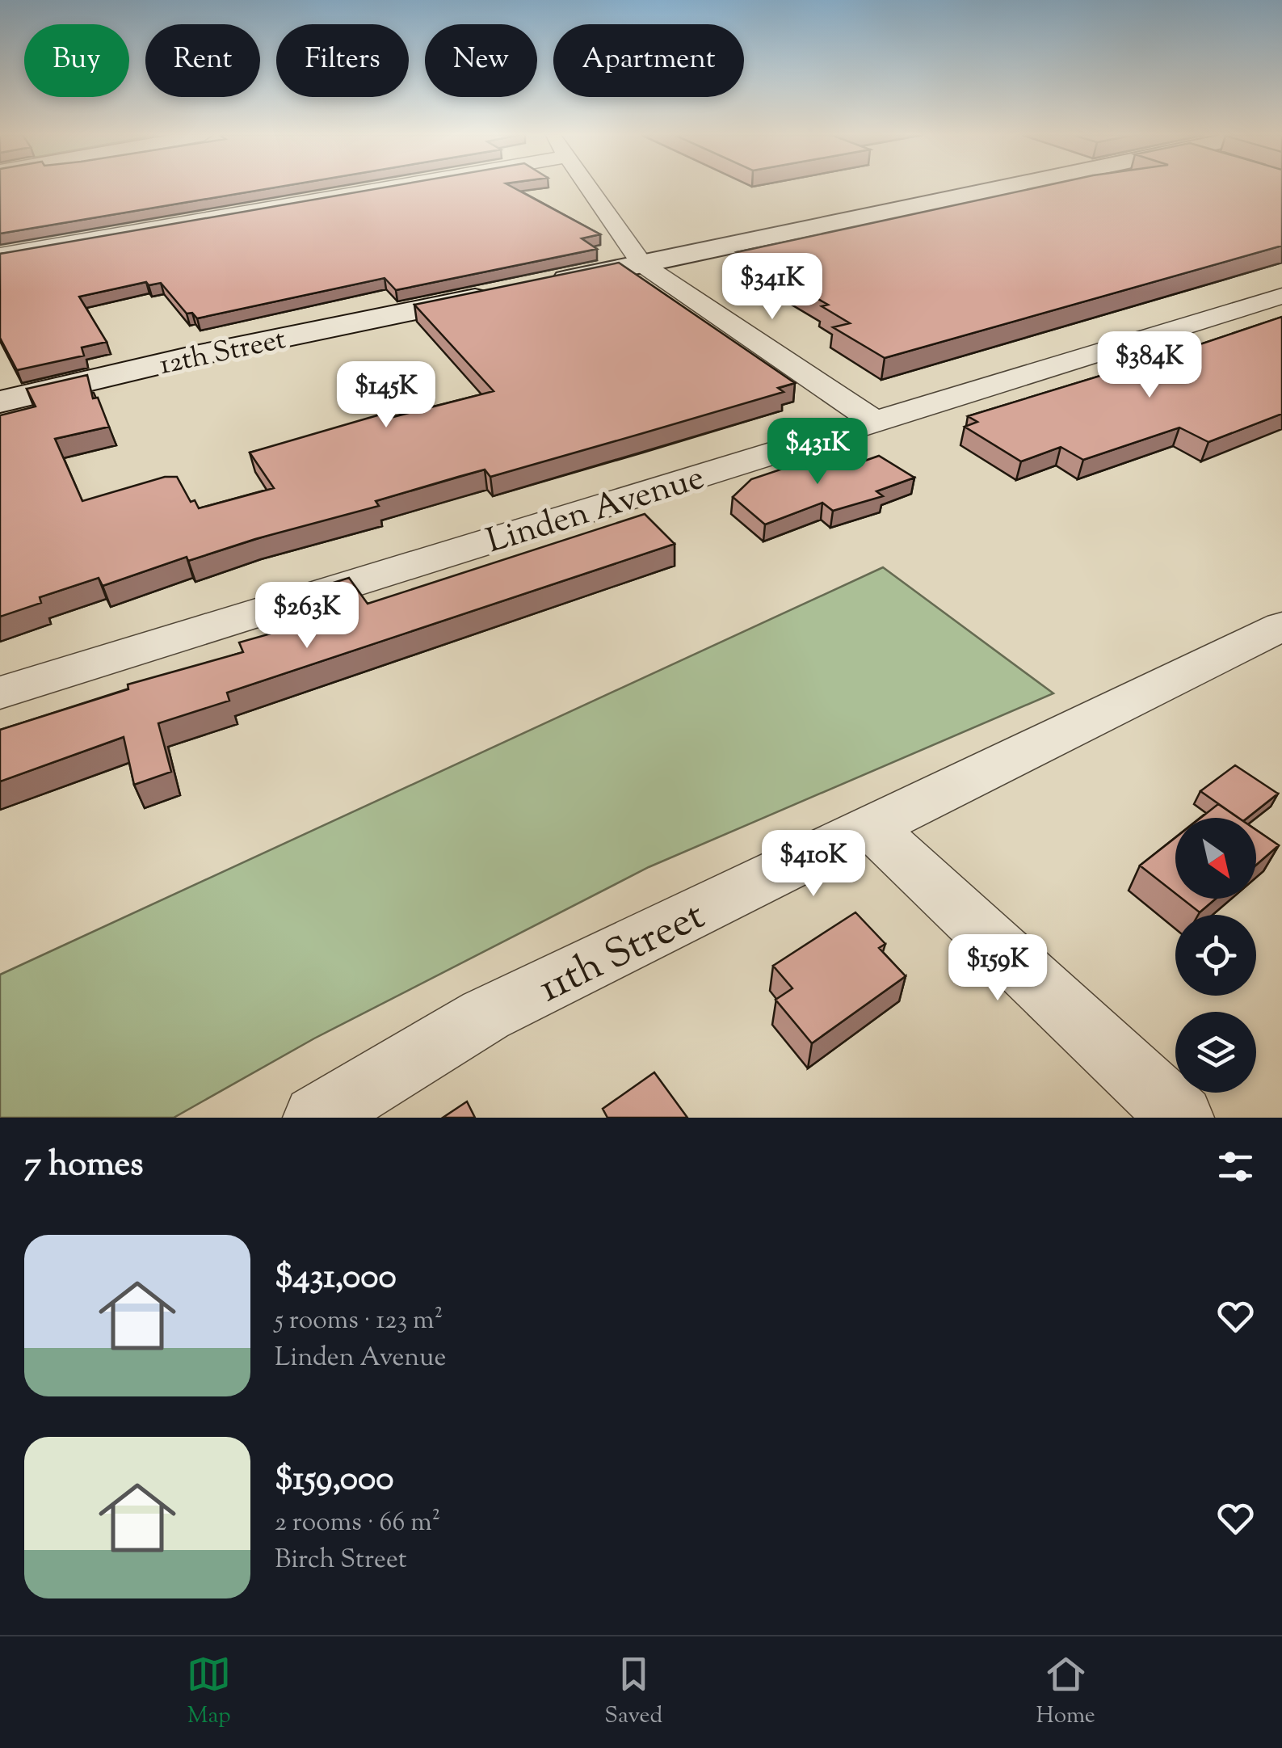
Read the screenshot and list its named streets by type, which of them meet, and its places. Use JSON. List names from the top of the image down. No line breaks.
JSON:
{"streets":{"street":["12th Street","Linden Avenue","11th Street"]},"north":"bottom right","page":{"chip":["Buy","Rent","Filters","New","Apartment"],"price":["$341K","$384K","$145K","$431K","$263K","$410K","$159K"],"heading":"7 homes","list":[{"name":"$431,000","note":"5 rooms · 123 m² · Linden Avenue"},{"name":"$159,000","note":"2 rooms · 66 m² · Birch Street"}],"tabs":["Map","Saved","Home"]}}
